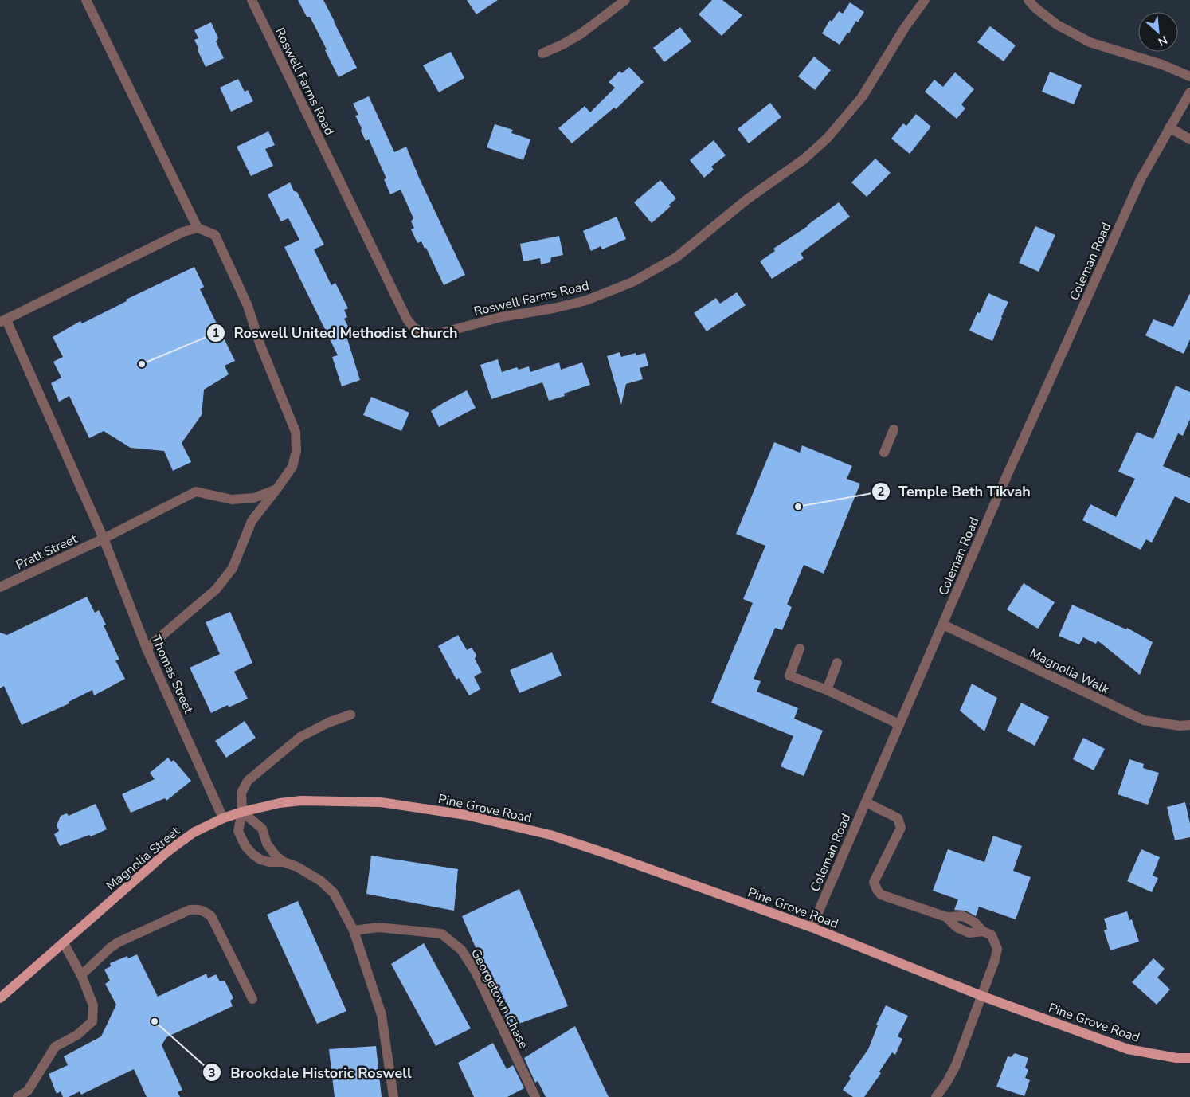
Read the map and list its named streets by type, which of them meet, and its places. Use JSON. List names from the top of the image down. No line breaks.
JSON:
{"streets":{"main road":["Pine Grove Road","Magnolia Street"],"street":["Roswell Farms Road","Coleman Road","Pratt Street","Magnolia Walk","Thomas Street","Georgetown Chase"]},"crossings":[["Coleman Road","Magnolia Walk"],["Coleman Road","Pine Grove Road"],["Pratt Street","Thomas Street"],["Thomas Street","Magnolia Street"],["Pine Grove Road","Magnolia Street"]],"places":["Roswell United Methodist Church","Temple Beth Tikvah","Brookdale Historic Roswell"],"north":"bottom right"}
